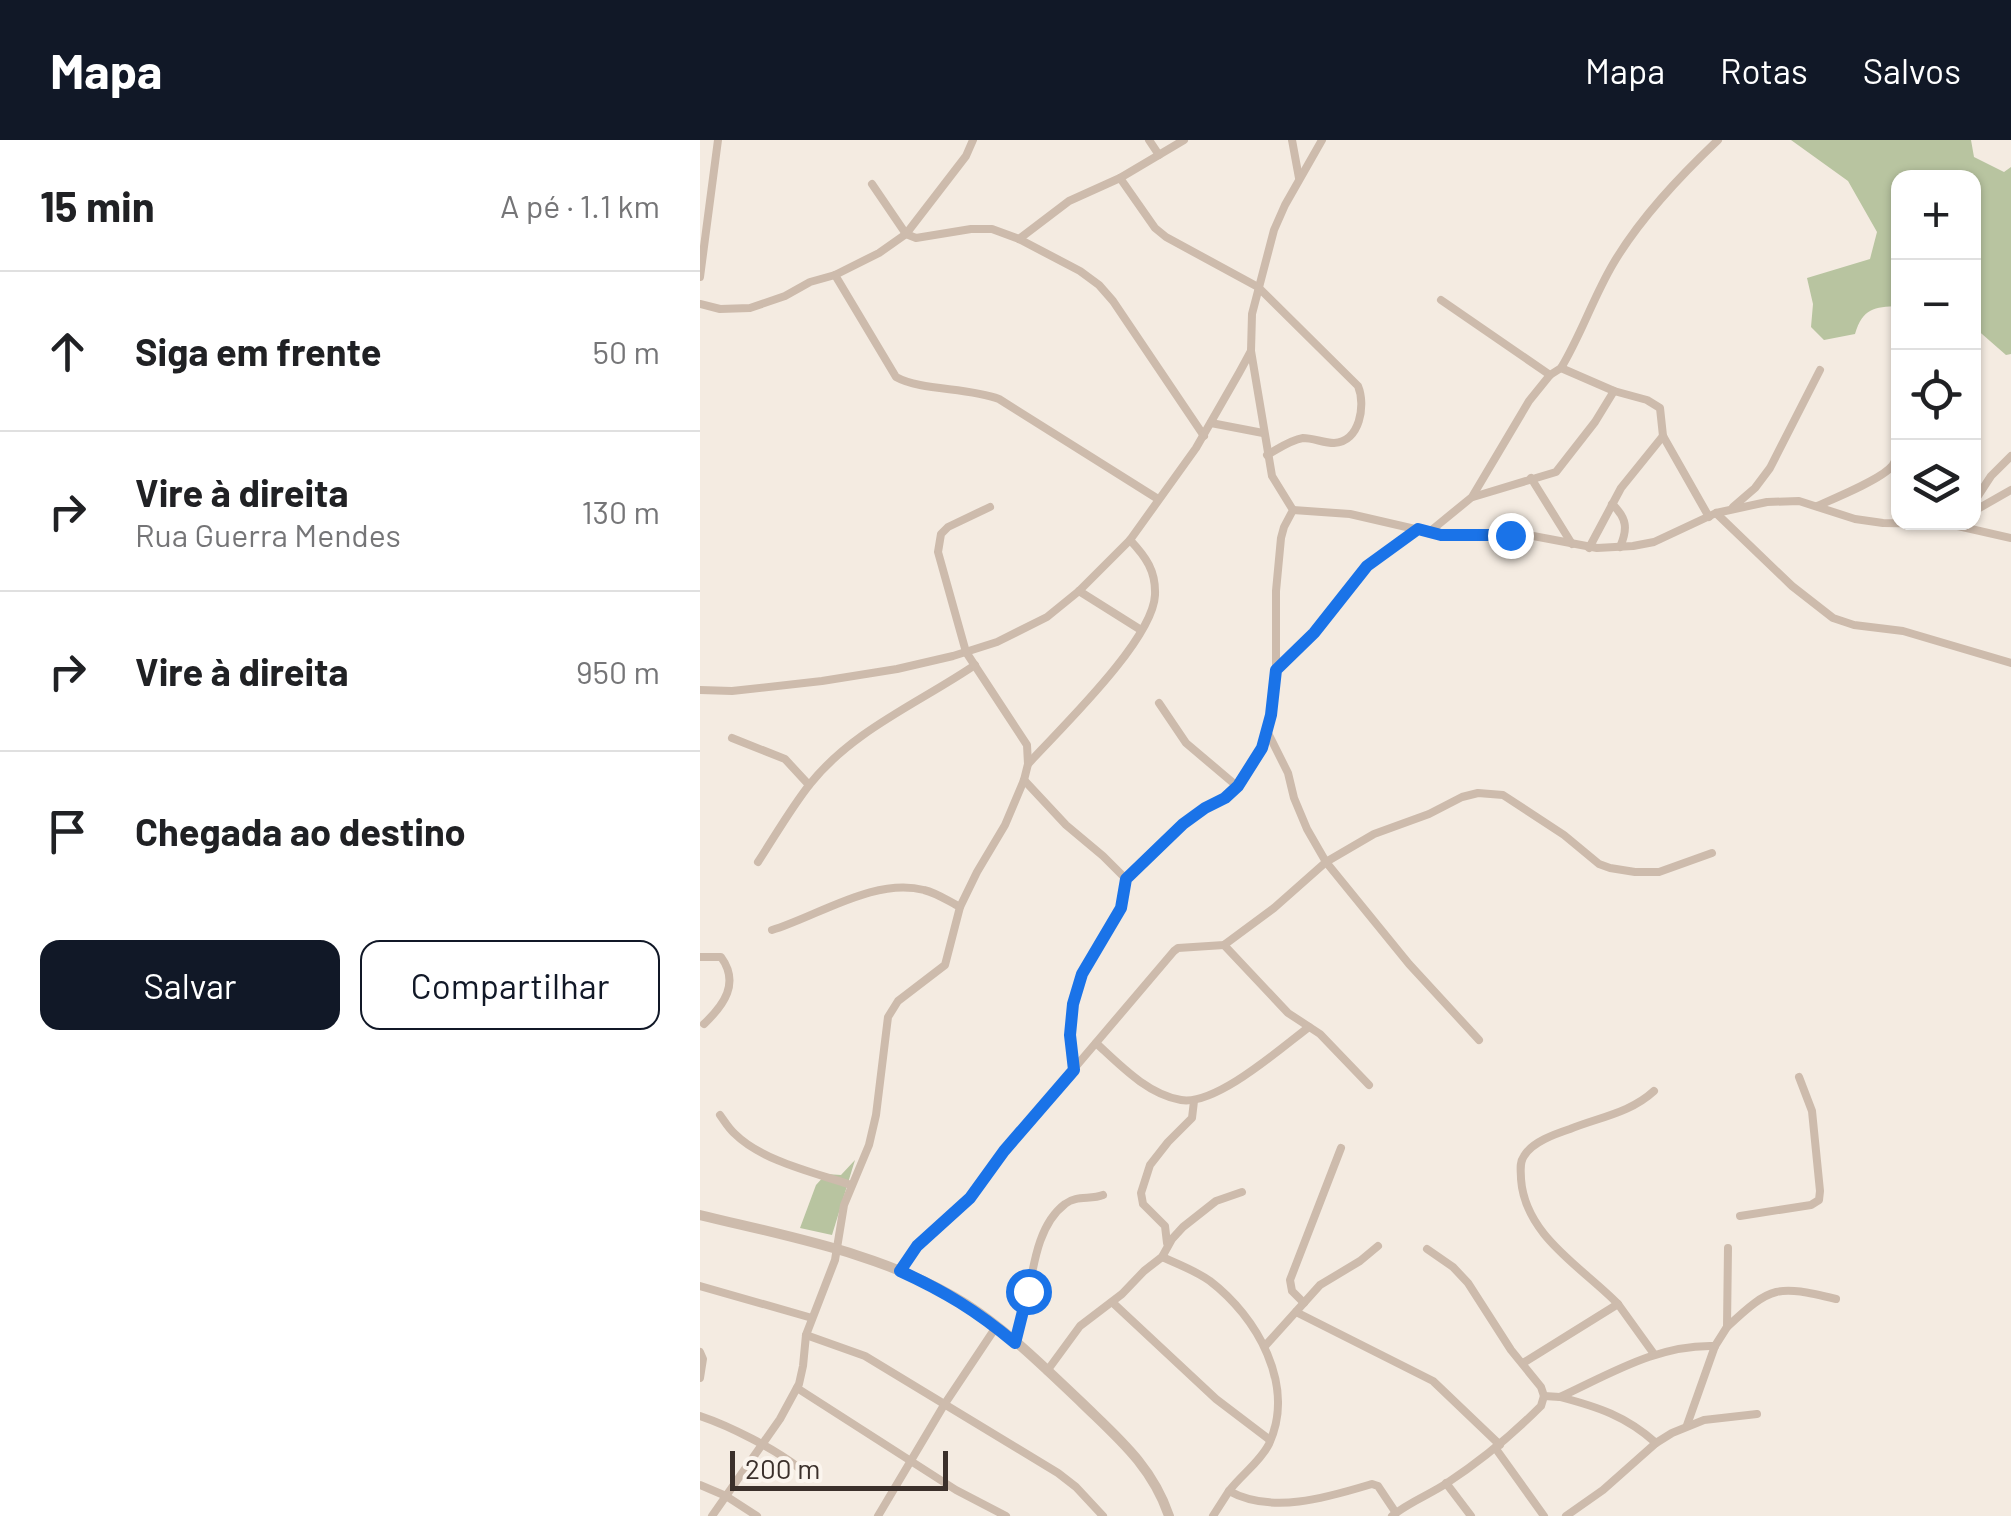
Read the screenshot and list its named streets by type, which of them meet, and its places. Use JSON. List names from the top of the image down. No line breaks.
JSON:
{"scale_bar":"200 m","page":{"header":"Mapa","nav":["Mapa","Rotas","Salvos"],"heading":["15 min","A pé · 1.1 km"],"map_buttons":["+","−"],"list":[["Siga em frente","50 m"],["Vire à direita","Rua Guerra Mendes","130 m"],["Vire à direita","950 m"],"Chegada ao destino"],"buttons":["Salvar","Compartilhar"],"scale":"200 m"}}
